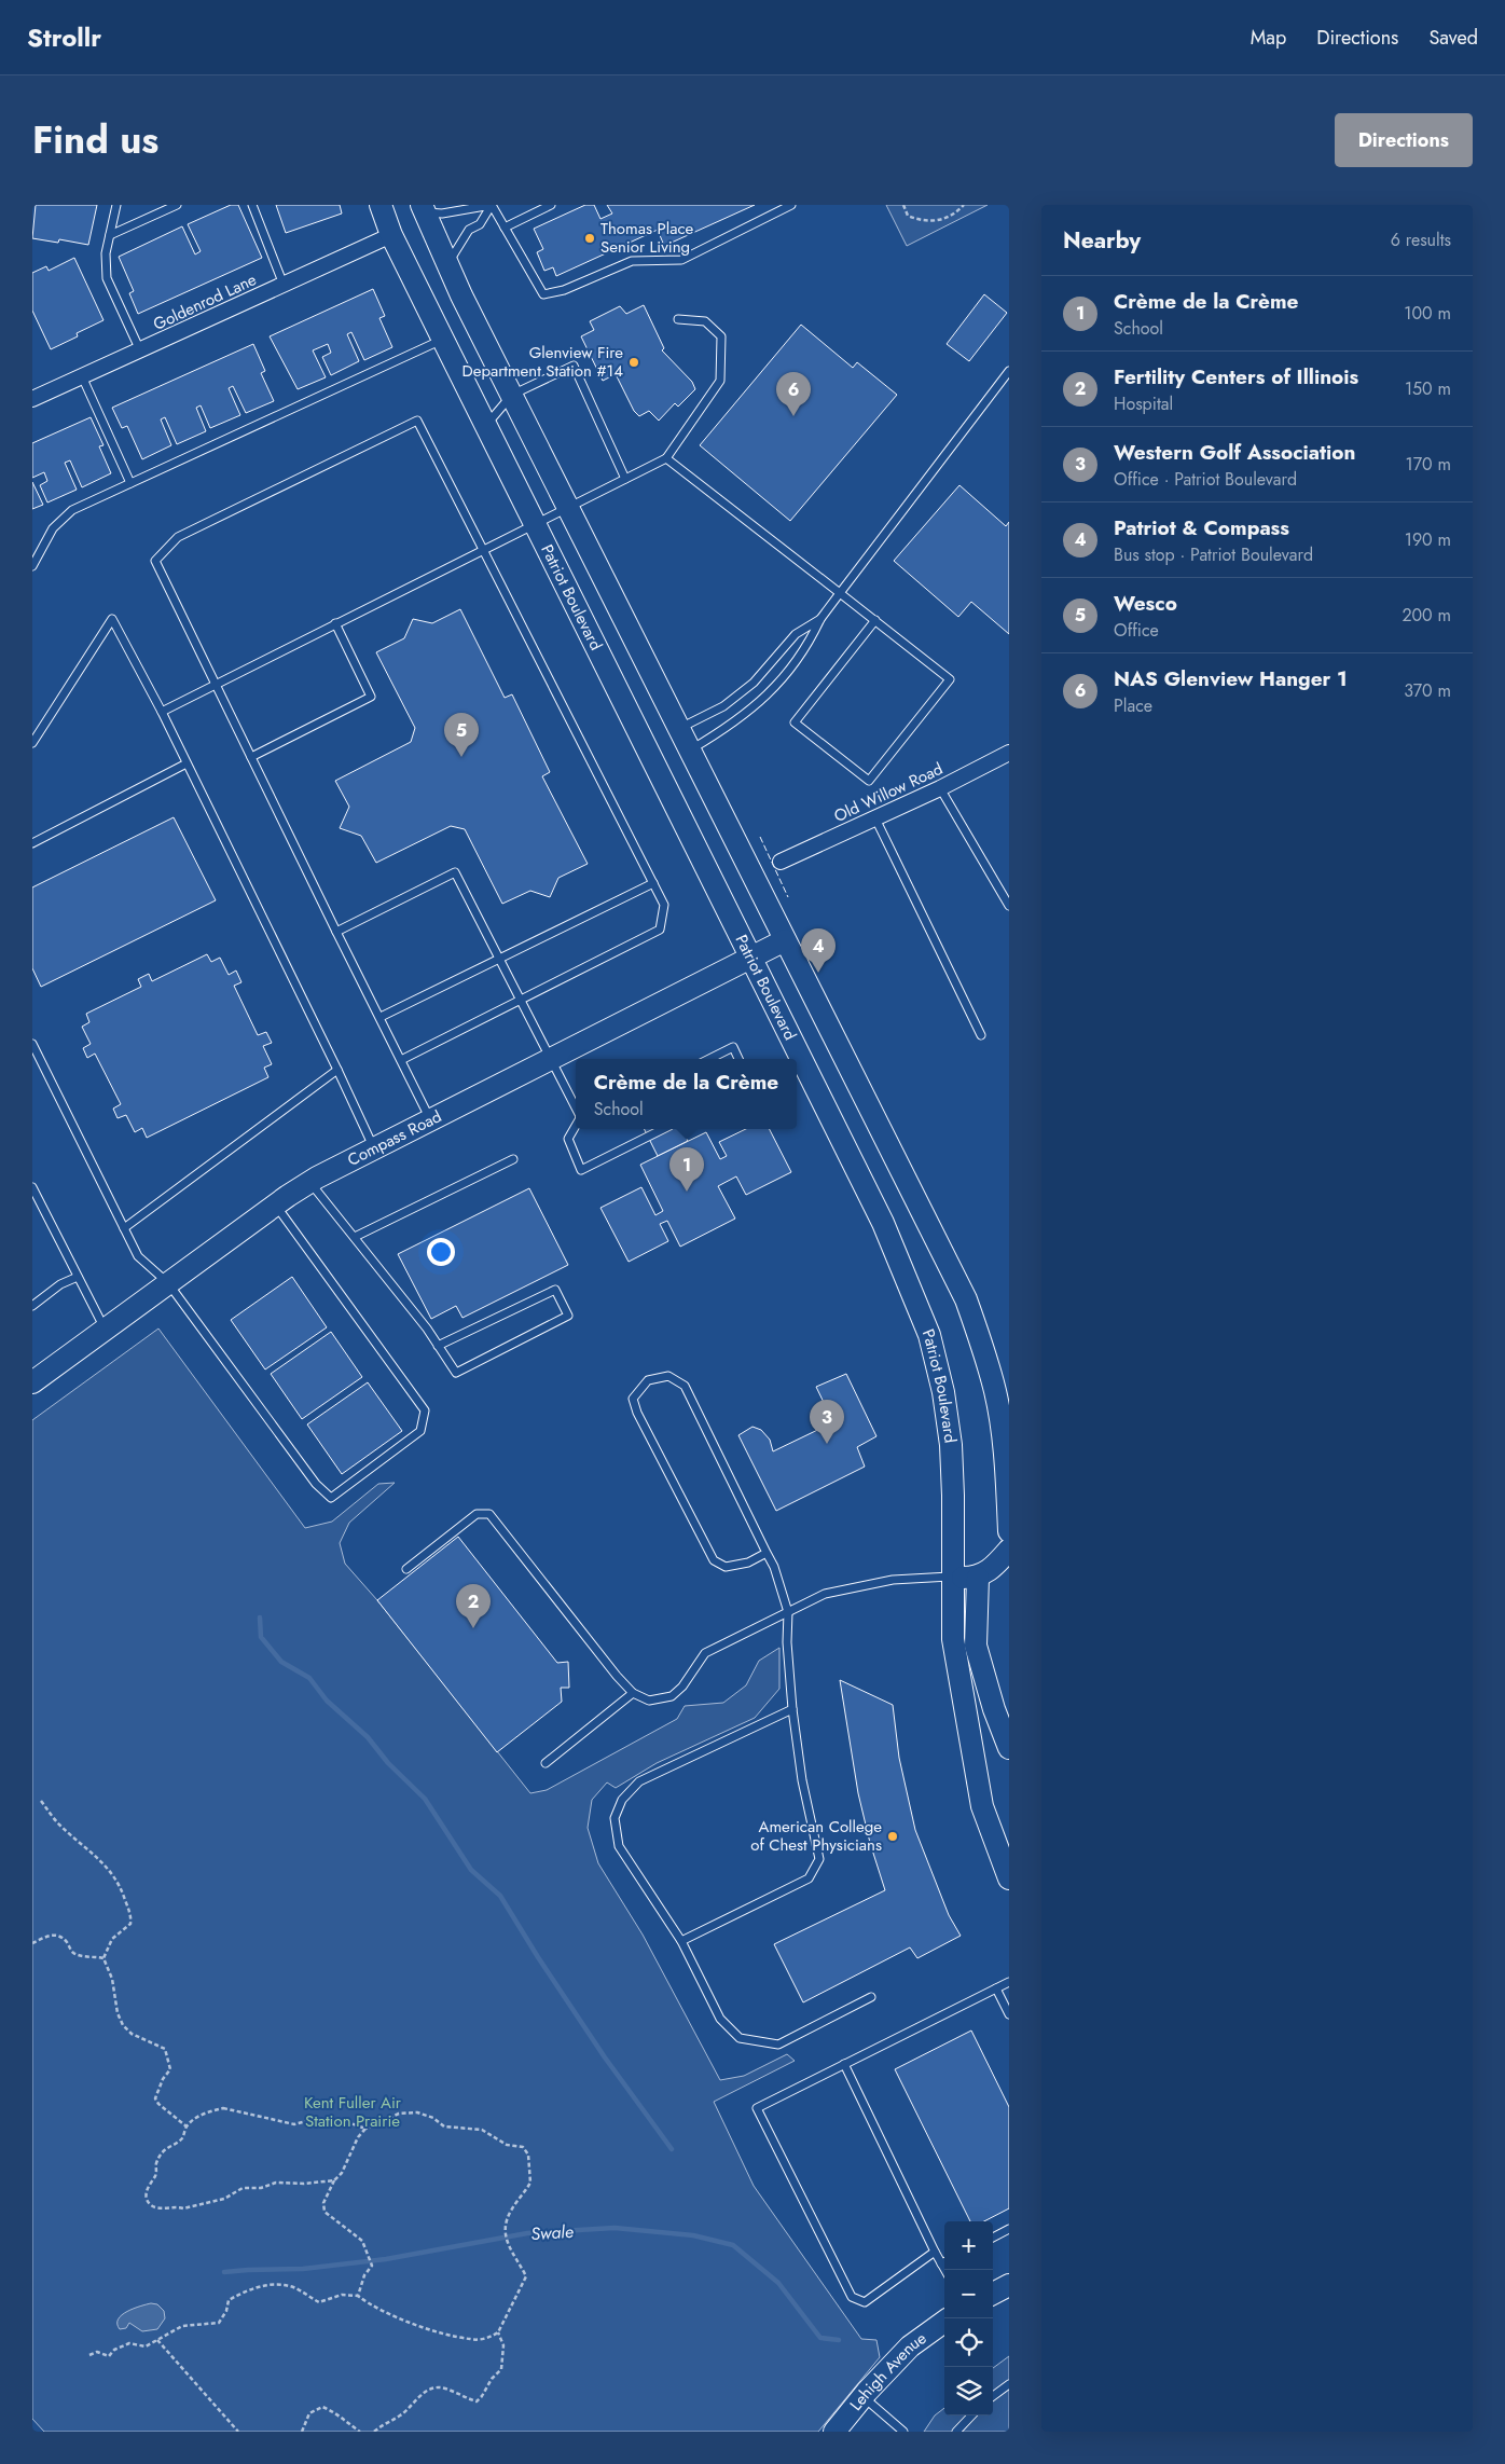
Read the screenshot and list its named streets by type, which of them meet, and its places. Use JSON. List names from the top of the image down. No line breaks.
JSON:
{"streets":{"main road":["Patriot Boulevard","Compass Road","Lehigh Avenue"],"street":["Goldenrod Lane","Old Willow Road"]},"crossings":[["Goldenrod Lane","Patriot Boulevard"],["Patriot Boulevard","Compass Road"]],"water":["Swale"],"parks":["Kent Fuller Air Station Prairie"],"places":["Thomas Place Senior Living","Glenview Fire Department Station #14","American College of Chest Physicians"],"page":{"header":"Strollr","nav":["Map","Directions","Saved"],"title":"Find us","buttons":"Directions","heading":["Nearby","6 results"],"list":[{"mark":"1","name":"Crème de la Crème","note":"School","value":"100 m"},{"mark":"2","name":"Fertility Centers of Illinois","note":"Hospital","value":"150 m"},{"mark":"3","name":"Western Golf Association","note":"Office · Patriot Boulevard","value":"170 m"},{"mark":"4","name":"Patriot & Compass","note":"Bus stop · Patriot Boulevard","value":"190 m"},{"mark":"5","name":"Wesco","note":"Office","value":"200 m"},{"mark":"6","name":"NAS Glenview Hanger 1","note":"Place","value":"370 m"}],"pins":["6","5","4","1","3","2"],"popup":["Crème de la Crème","School"],"map_buttons":["+","−"]}}
